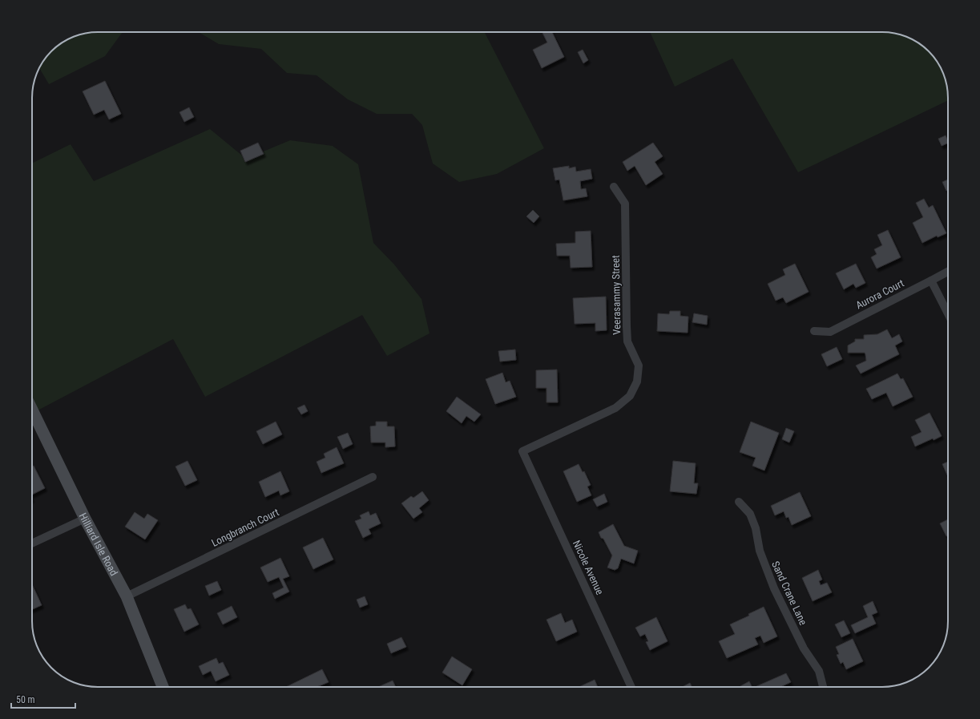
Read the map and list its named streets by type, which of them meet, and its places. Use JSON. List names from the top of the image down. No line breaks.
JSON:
{"streets":{"street":["Aurora Court","Veerasammy Street","Longbranch Court","Hilliard Isle Road","Nicole Avenue","Sand Crane Lane"]},"crossings":[["Veerasammy Street","Nicole Avenue"],["Longbranch Court","Hilliard Isle Road"]],"scale_bar":"50 m"}
